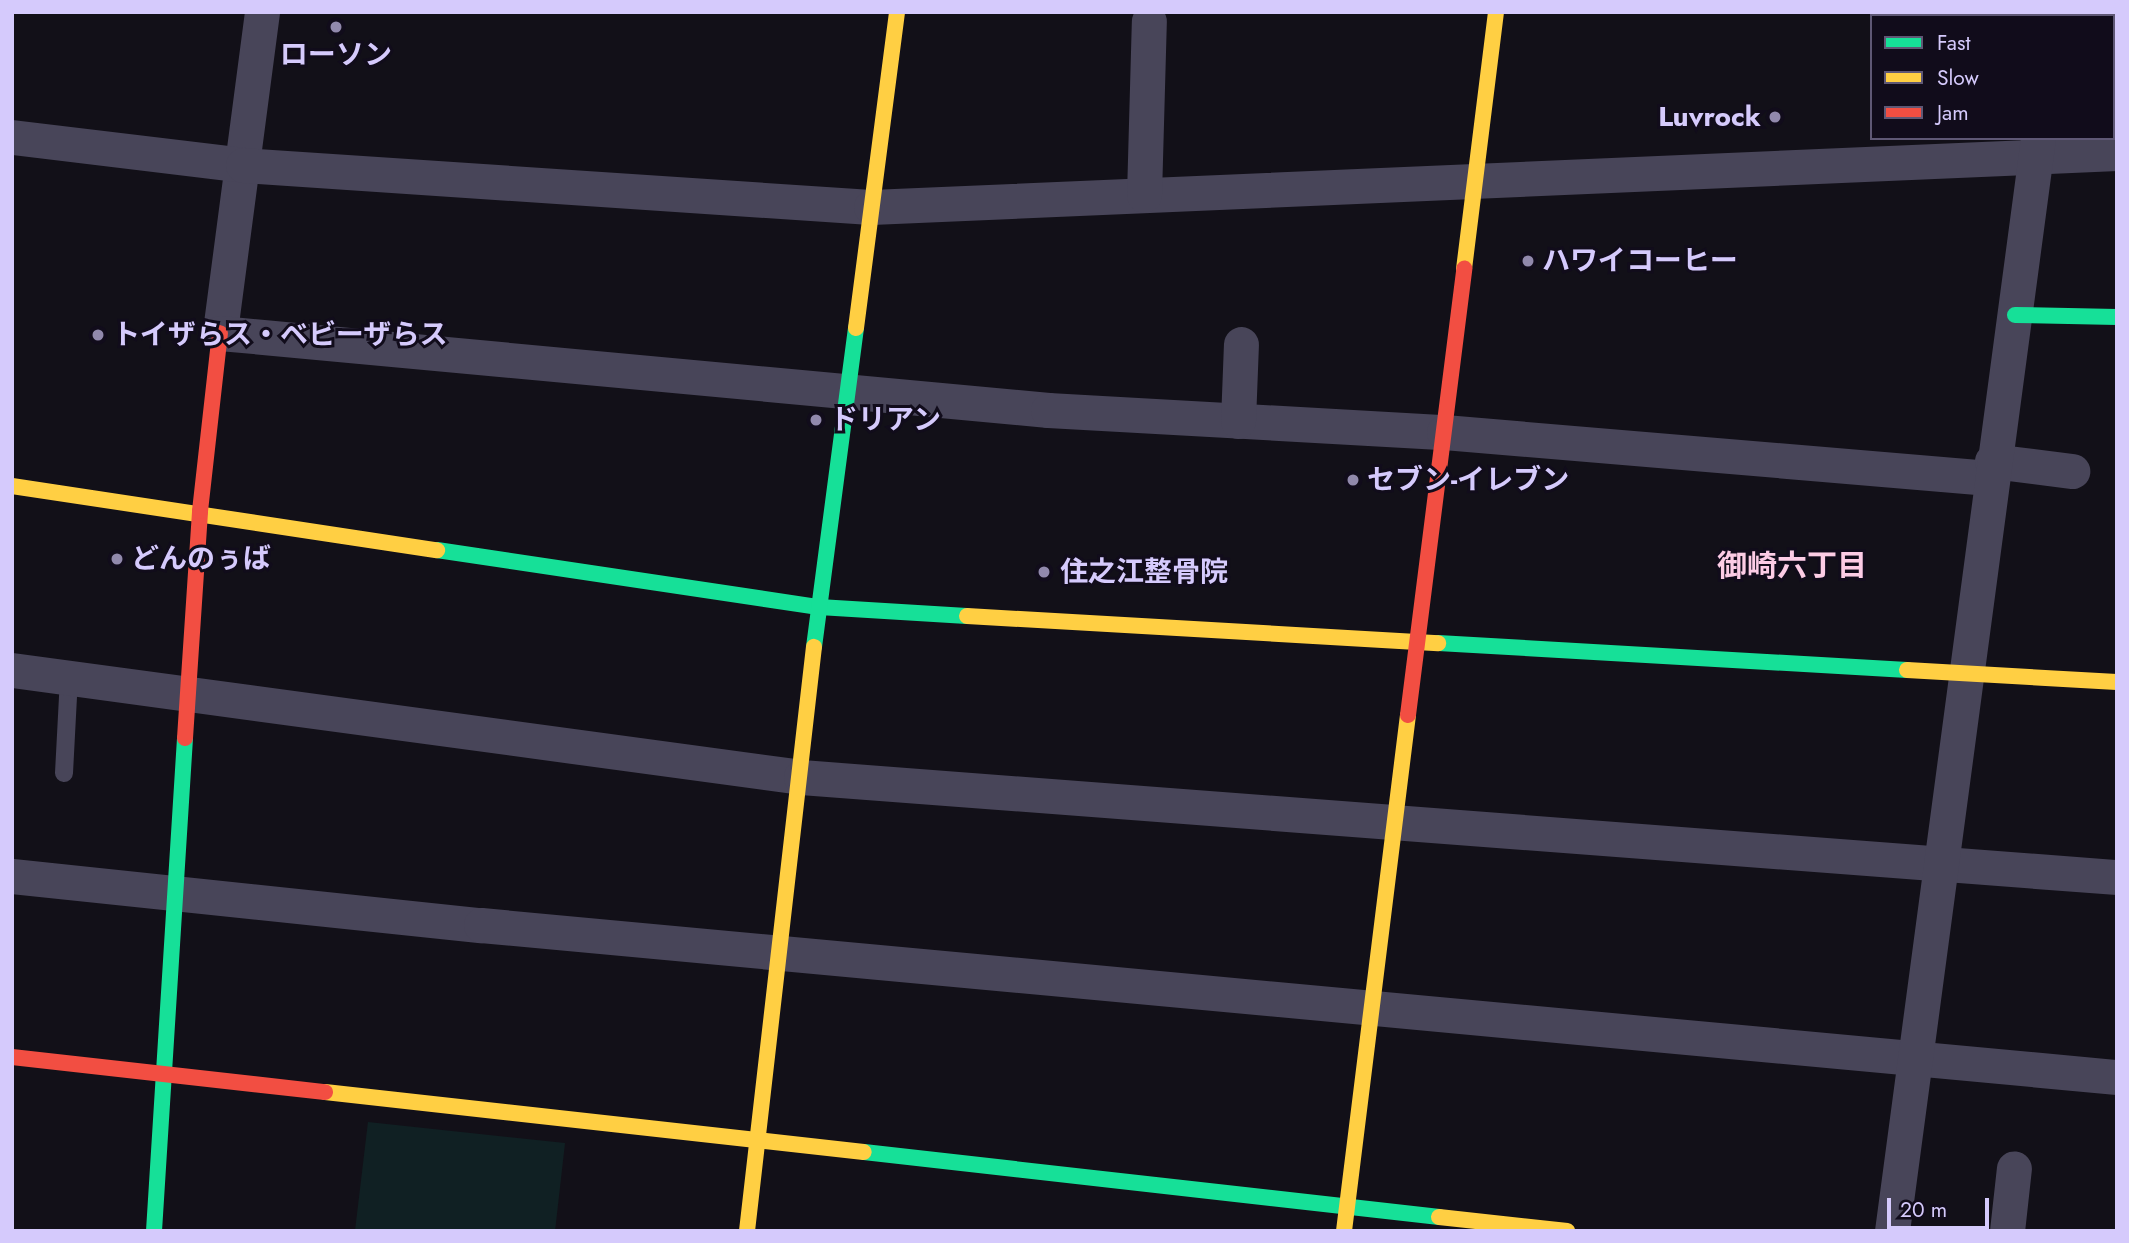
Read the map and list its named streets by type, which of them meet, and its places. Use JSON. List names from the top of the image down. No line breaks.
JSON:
{"districts":["御崎六丁目"],"places":["ローソン","Luvrock","ハワイコーヒー","トイザらス・ベビーザらス","ドリアン","セブン-イレブン","どんのぅば","住之江整骨院"],"legend":["Fast","Slow","Jam"],"scale_bar":"20 m"}
